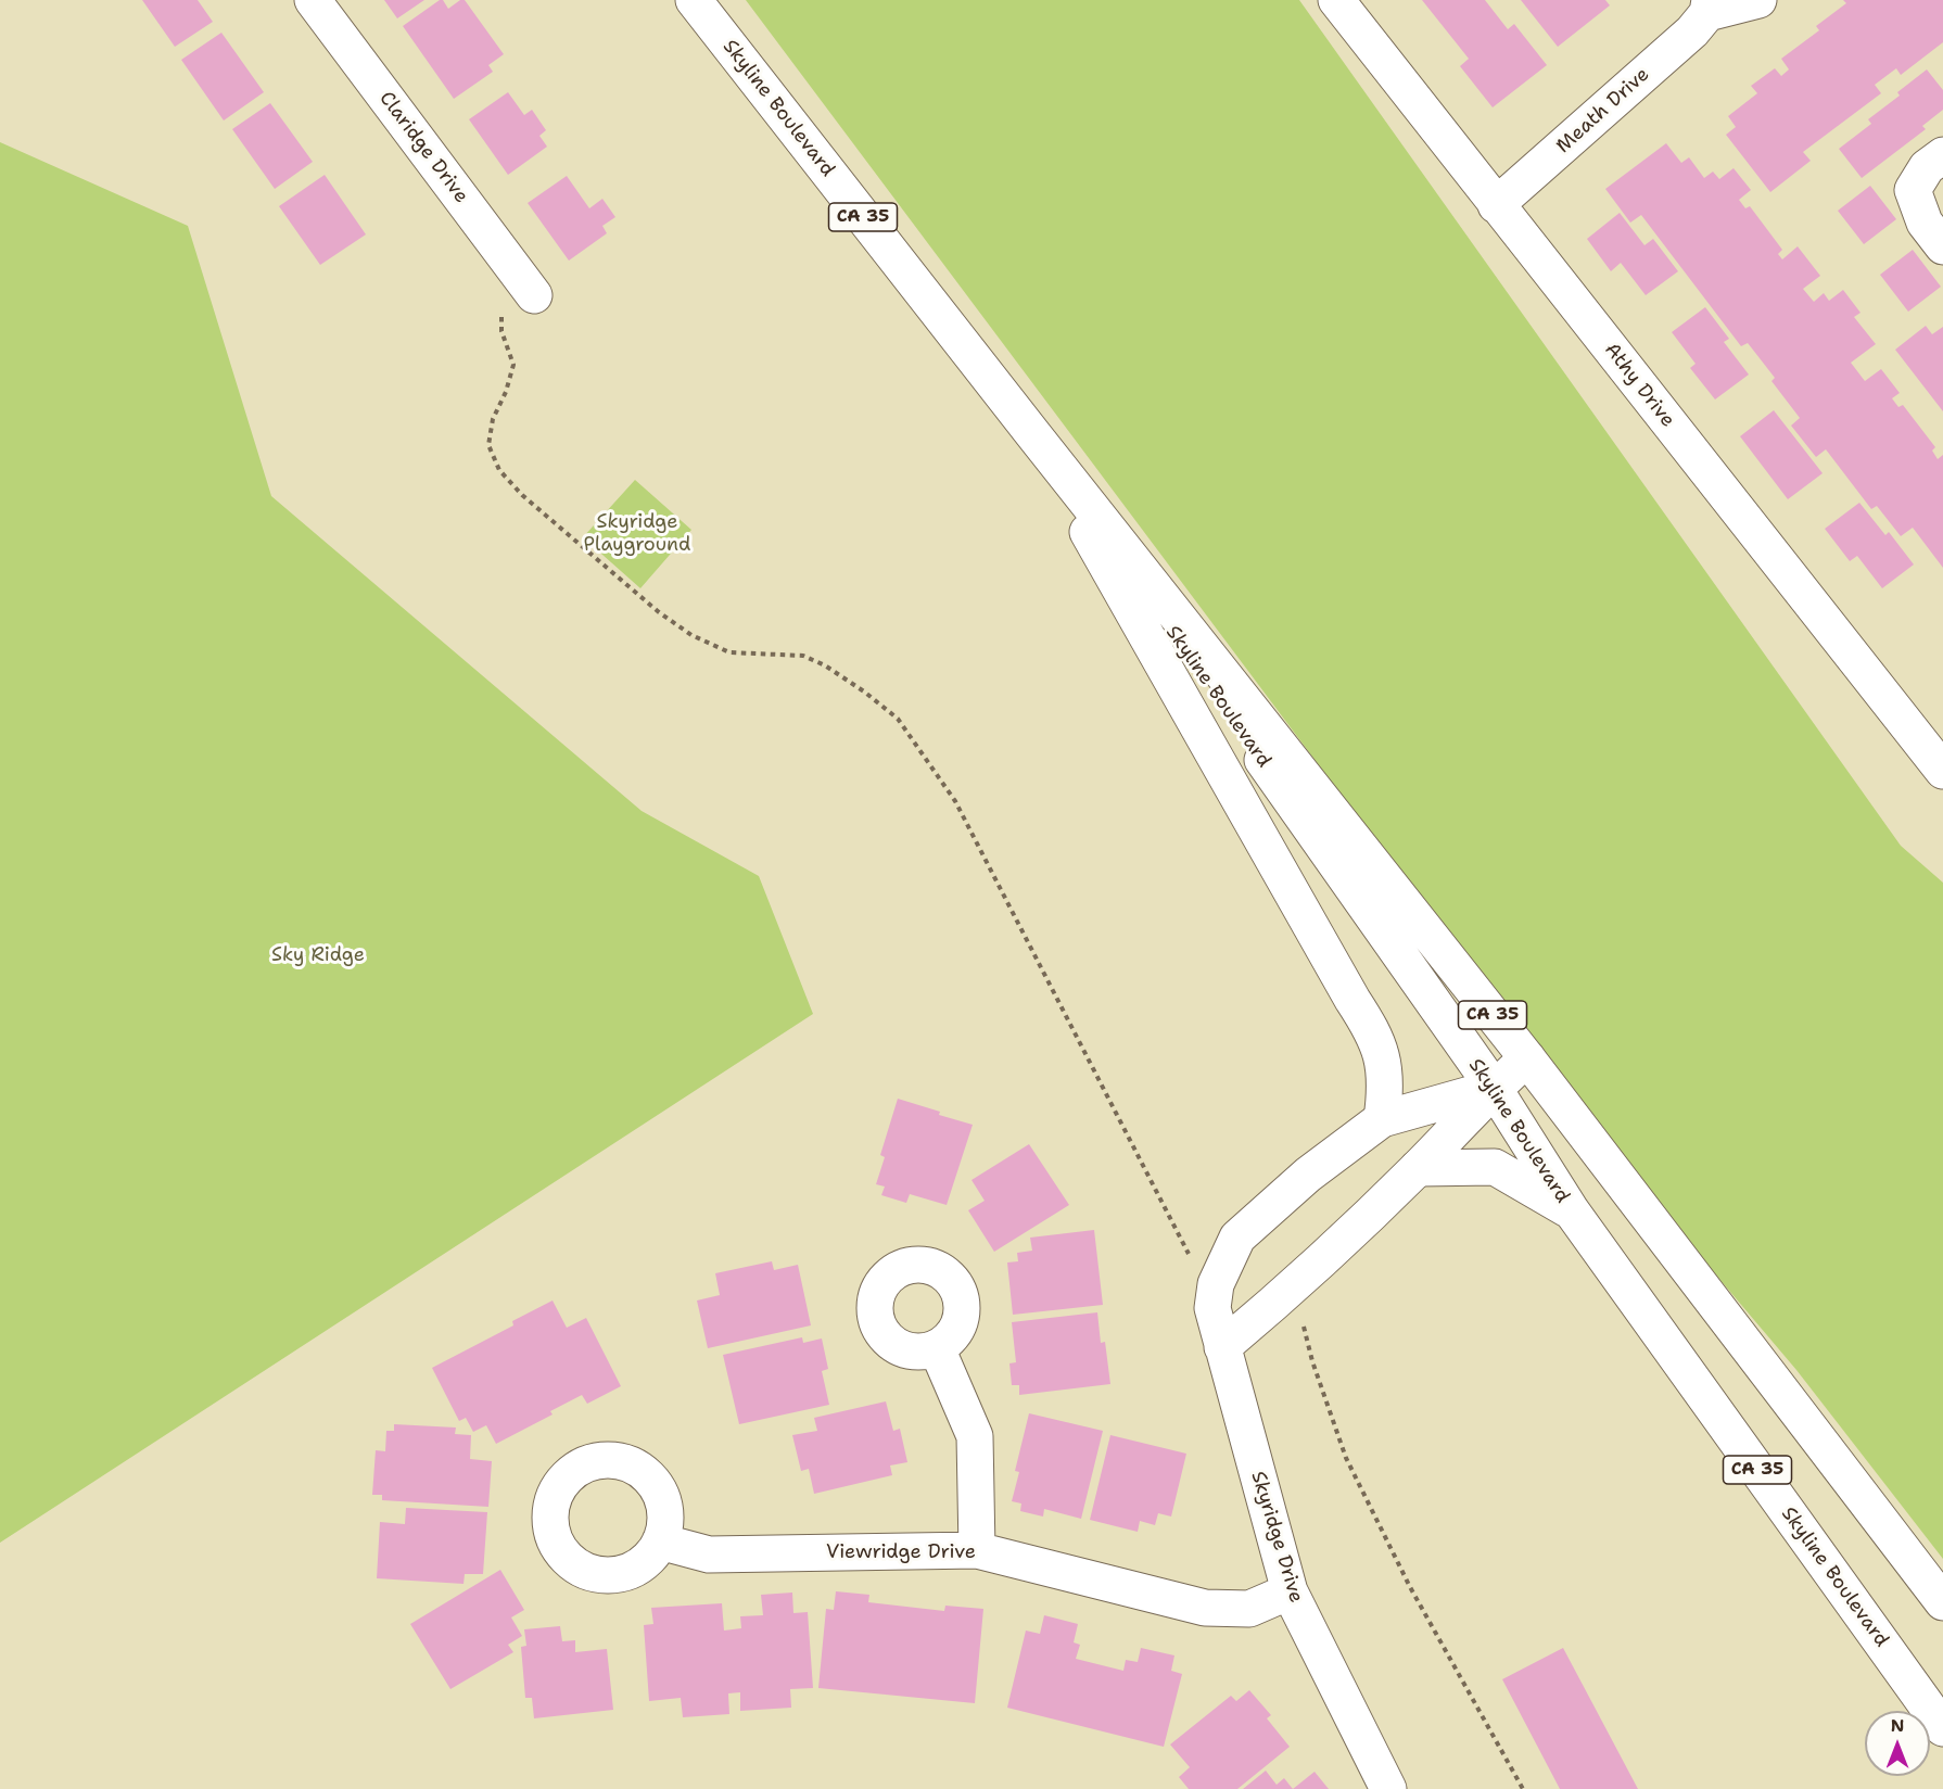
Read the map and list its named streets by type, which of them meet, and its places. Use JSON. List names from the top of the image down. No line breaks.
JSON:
{"streets":{"main road":["Skyline Boulevard","Meath Drive","Claridge Drive","CA 35","Athy Drive","Skyridge Drive","Viewridge Drive"]},"crossings":[["Skyline Boulevard","Skyridge Drive"],["Meath Drive","Athy Drive"],["Skyridge Drive","Viewridge Drive"]],"parks":["Skyridge Playground","Sky Ridge"],"north":"top"}
